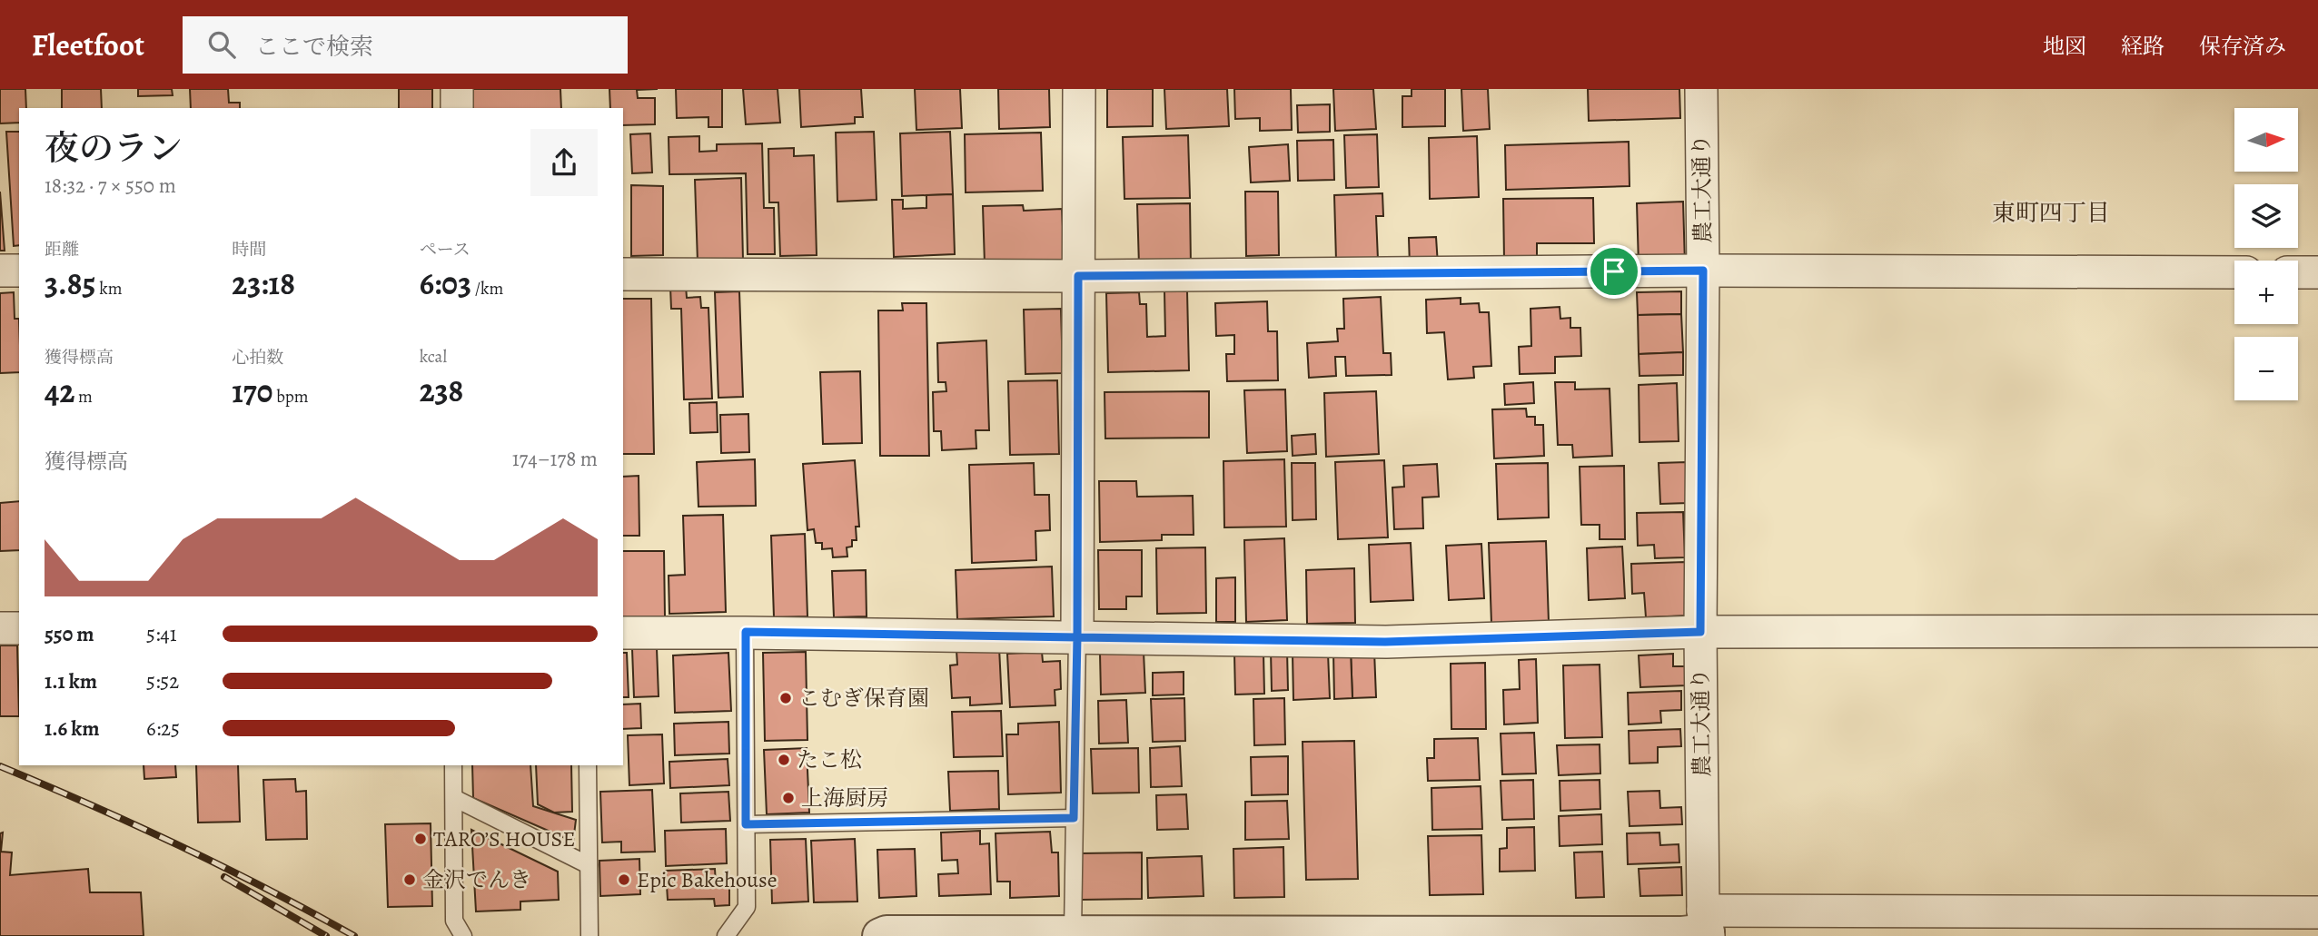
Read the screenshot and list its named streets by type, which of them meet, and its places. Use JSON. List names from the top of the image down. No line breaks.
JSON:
{"streets":{"street":["農工大通り"]},"districts":["東町四丁目"],"places":["こむぎ保育園","たこ松","上海厨房","TARO’S HOUSE","金沢でんき","Epic Bakehouse"],"north":"right","page":{"header":"Fleetfoot","search":"ここで検索","nav":["地図","経路","保存済み"],"map_buttons":["+","−"],"heading":["夜のラン","18:32 · 7 × 550 m"],"stats":[["距離","3.85 km"],["時間","23:18"],["ペース","6:03 /km"],["獲得標高","42 m"],["心拍数","170 bpm"],["kcal","238"]],"chart":["獲得標高","174–178 m"],"list":[{"name":"550 m","note":"5:41"},{"name":"1.1 km","note":"5:52"},{"name":"1.6 km","note":"6:25"}]}}
